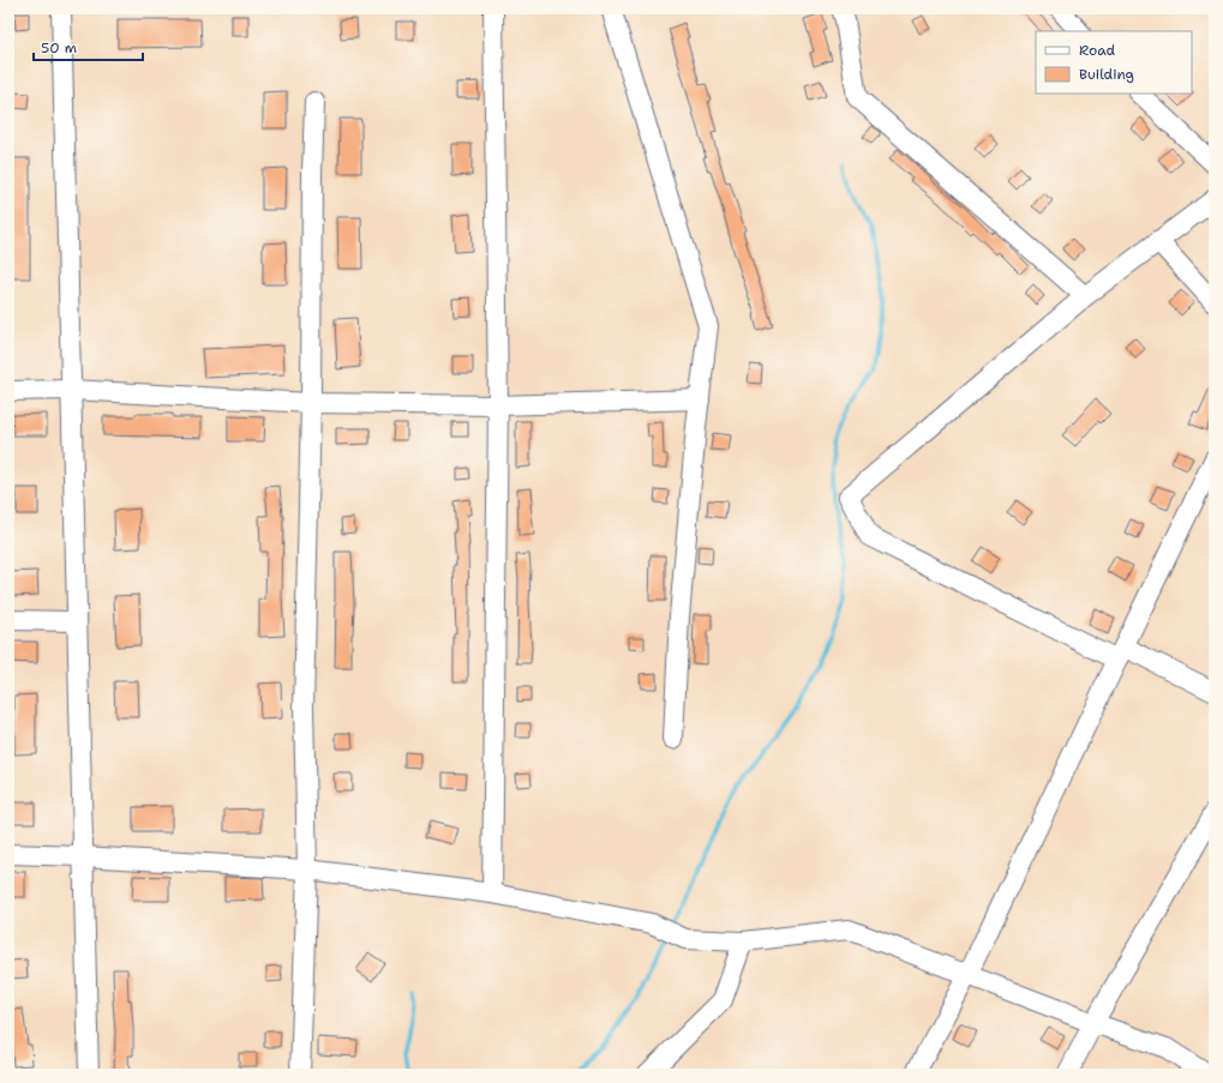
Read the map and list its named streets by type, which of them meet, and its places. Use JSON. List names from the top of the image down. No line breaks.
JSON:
{"legend":["Road","Building"],"scale_bar":"50 m"}
